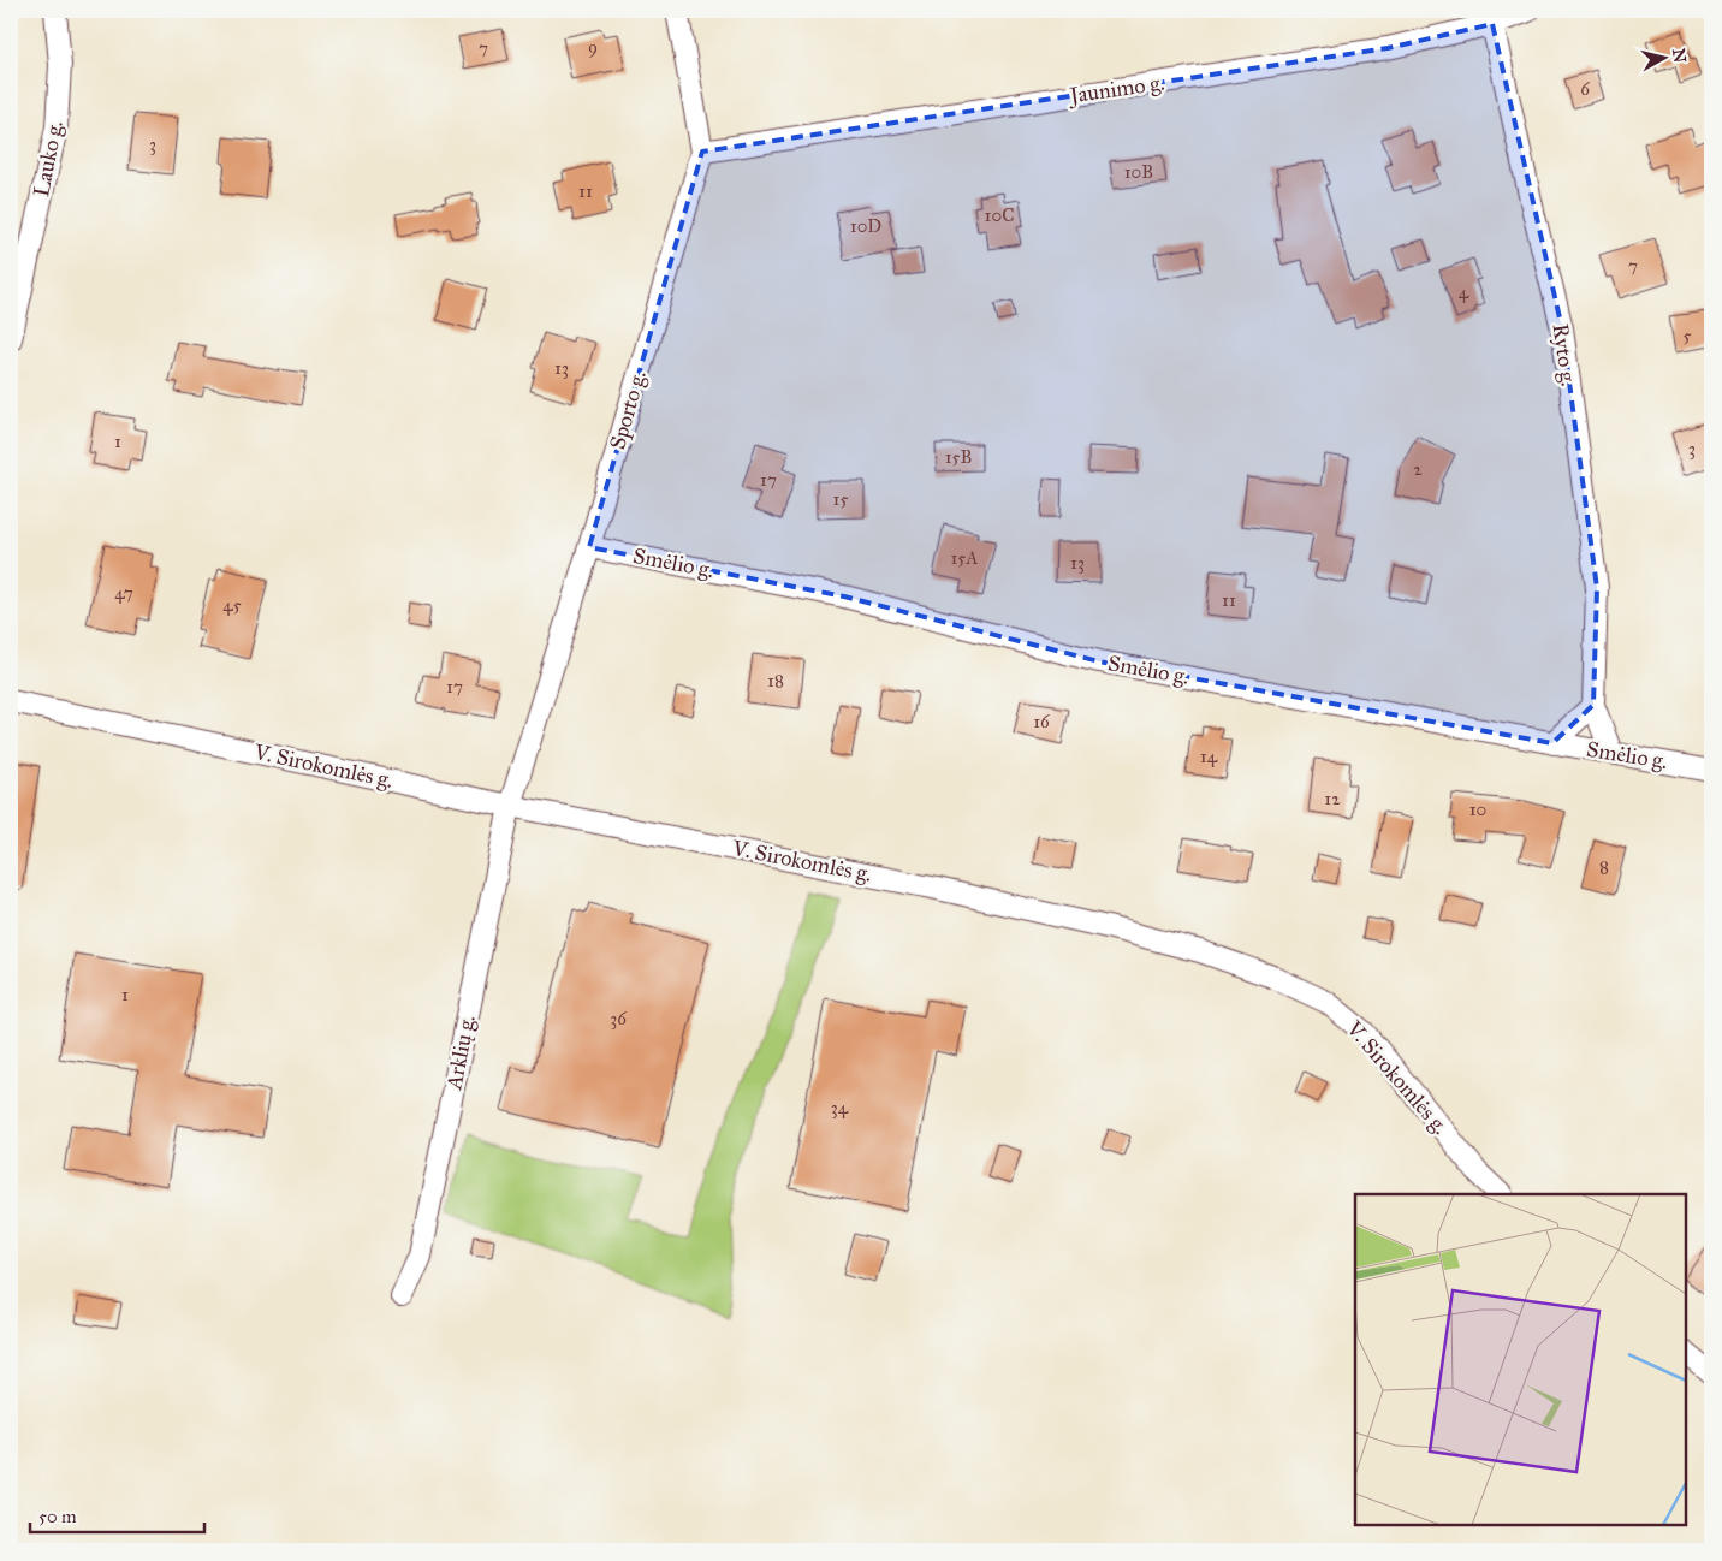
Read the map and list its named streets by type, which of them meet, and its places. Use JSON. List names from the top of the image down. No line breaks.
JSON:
{"streets":{"street":["Jaunimo g.","Lauko g.","Ryto g.","Sporto g.","Smėlio g.","V. Sirokomlės g.","Arklių g."]},"crossings":[["Jaunimo g.","Ryto g."],["Jaunimo g.","Sporto g."],["Ryto g.","Smėlio g."],["Sporto g.","Smėlio g."],["Sporto g.","V. Sirokomlės g."],["Sporto g.","Arklių g."],["V. Sirokomlės g.","Arklių g."]],"house_numbers":["9","7","6","3","10B","11","10C","10D","7","4","5","13","1","3","15B","2","17","15","15A","13","47","11","45","18","17","16","14","12","10","8","1","36","34"],"scale_bar":"50 m","north":"right"}
